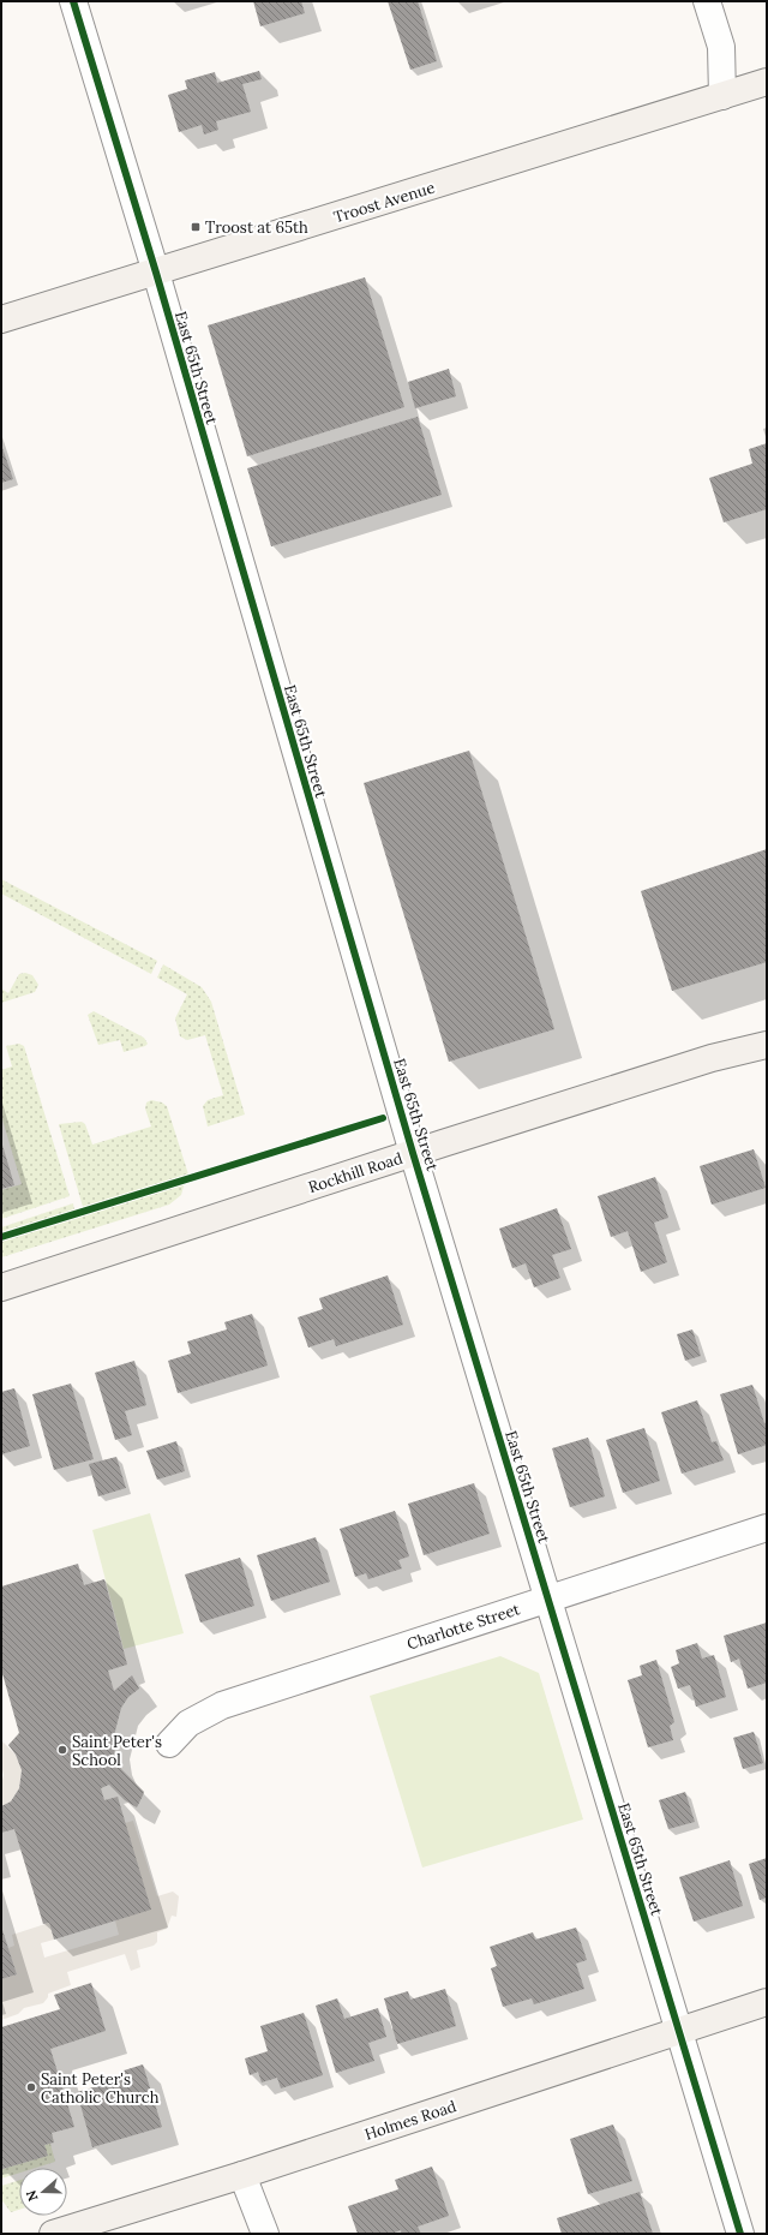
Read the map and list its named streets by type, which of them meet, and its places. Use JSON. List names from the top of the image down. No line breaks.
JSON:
{"streets":{"main road":["Troost Avenue","Rockhill Road","Holmes Road"],"street":["East 65th Street","Charlotte Street"]},"crossings":[["Troost Avenue","East 65th Street"],["East 65th Street","Rockhill Road"],["East 65th Street","Charlotte Street"],["East 65th Street","Holmes Road"]],"places":{"transit":["Troost at 65th"],"other":["Saint Peter's School","Saint Peter's Catholic Church"]},"north":"left"}
